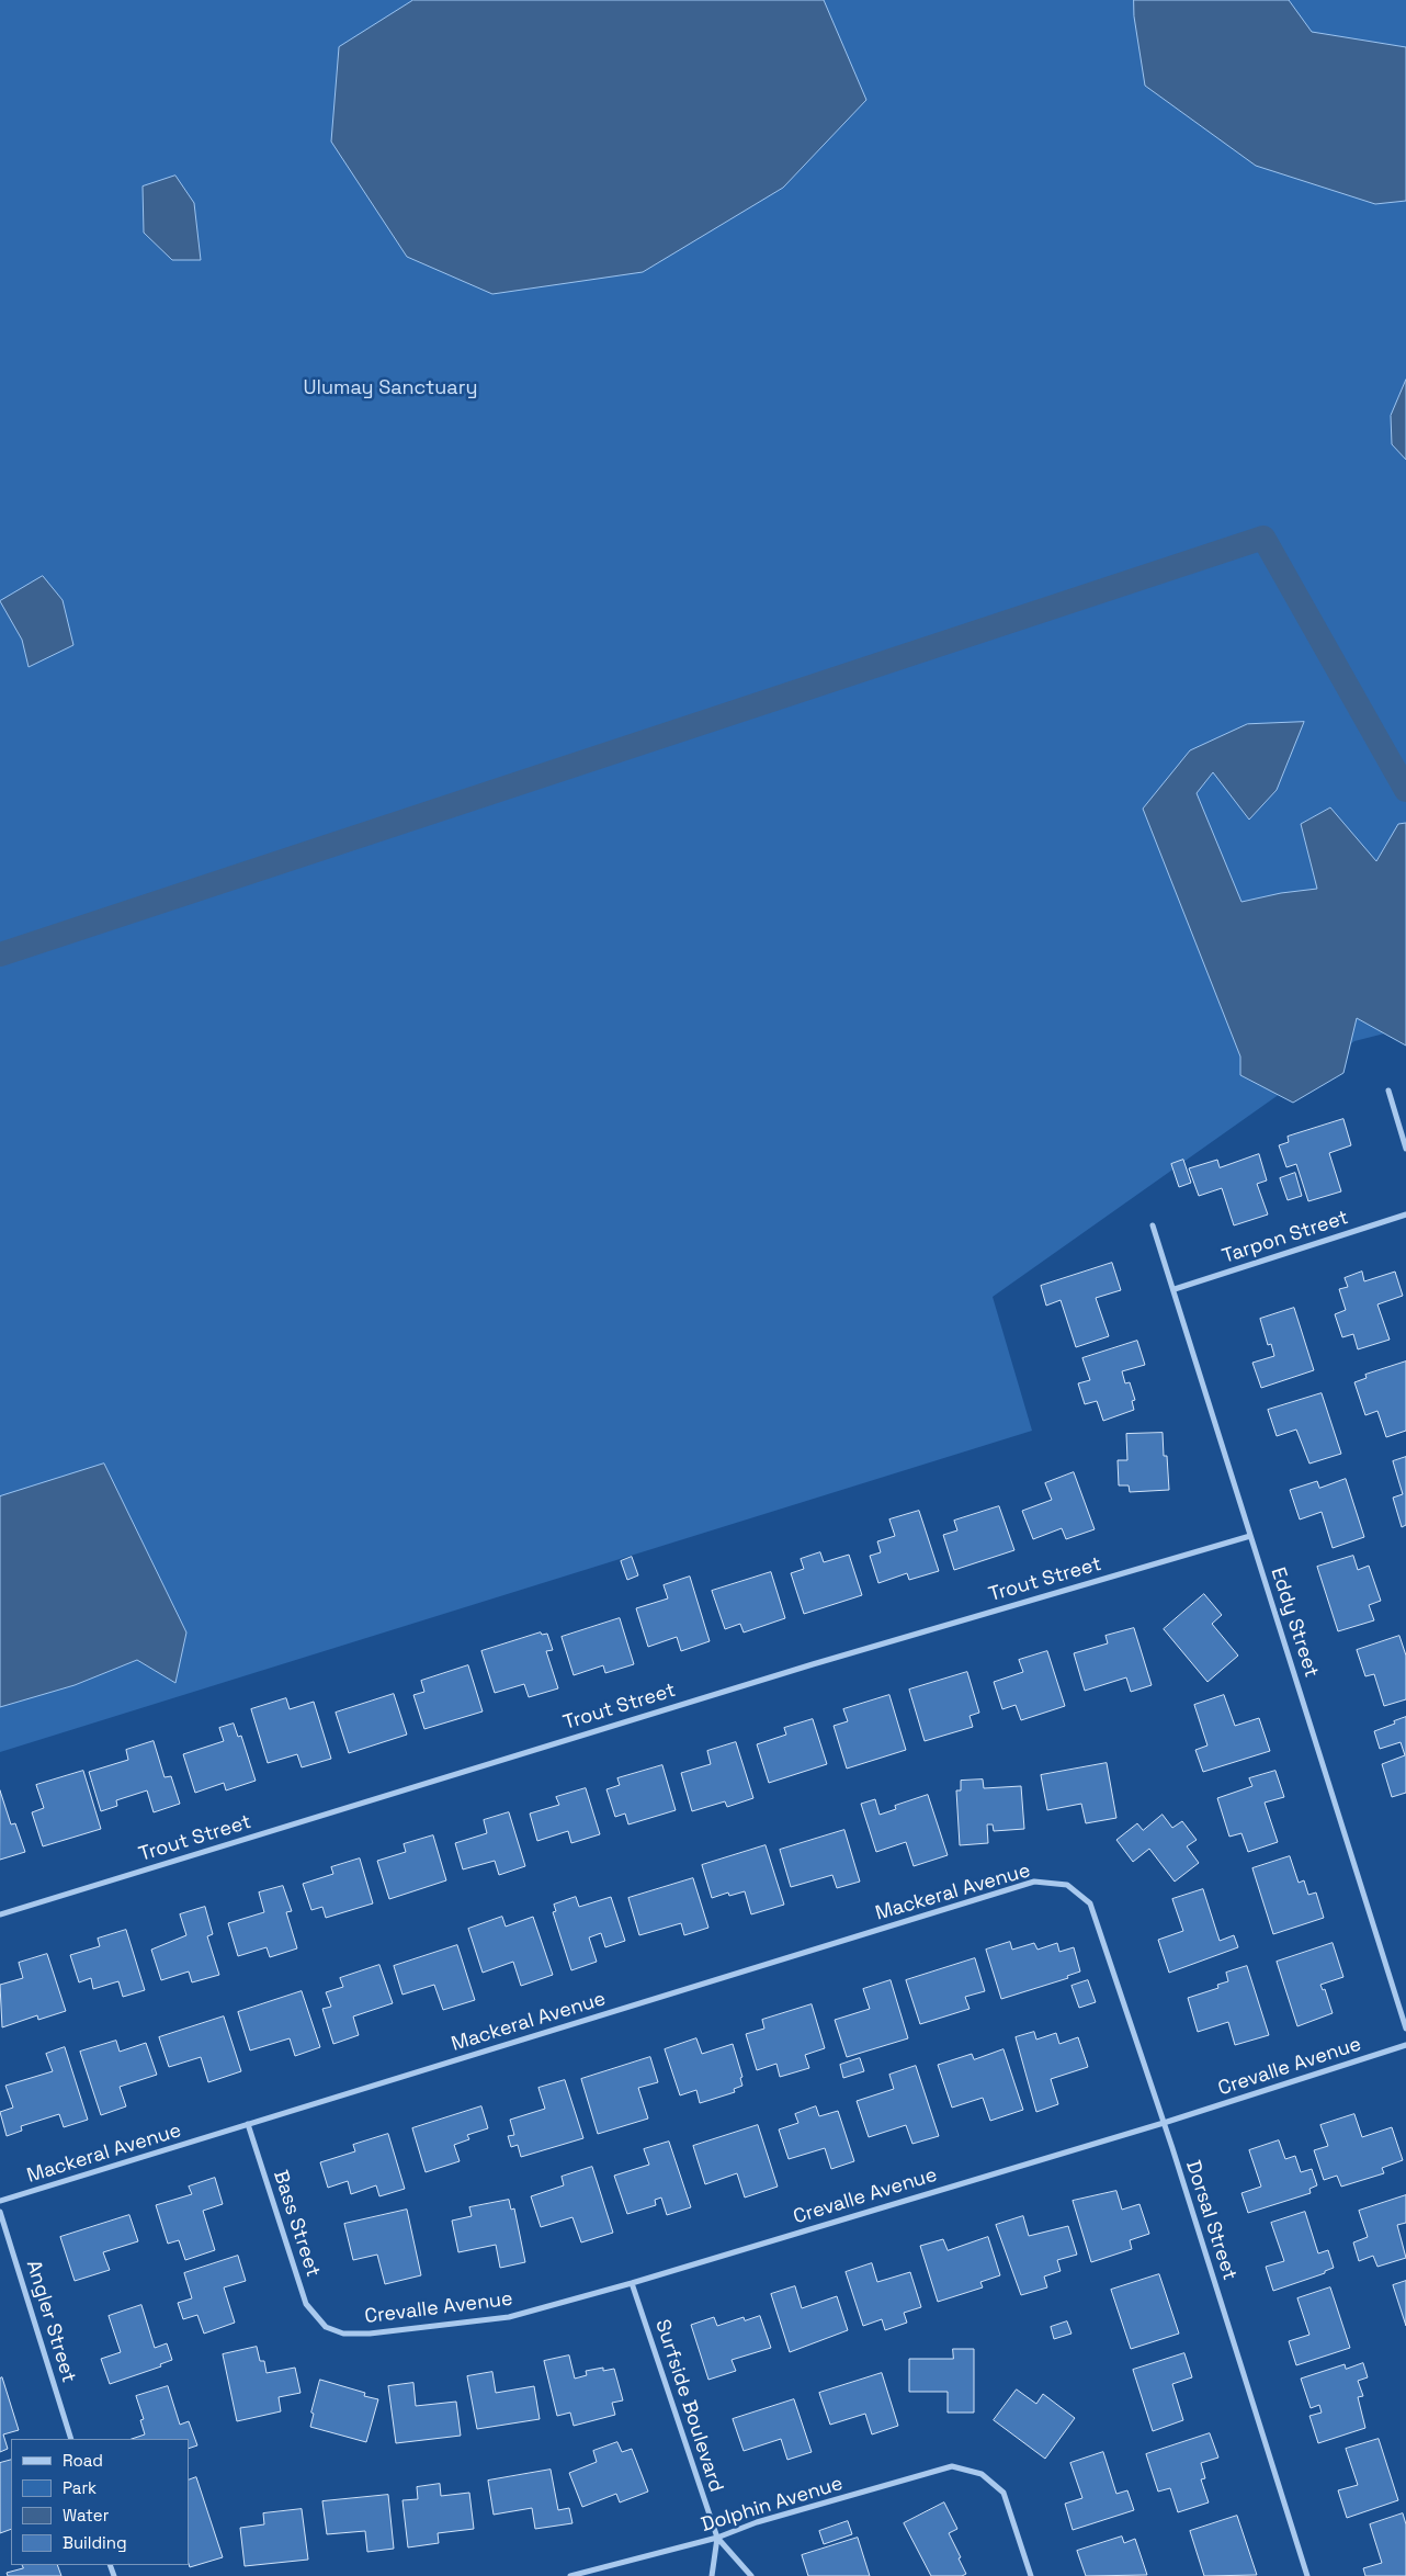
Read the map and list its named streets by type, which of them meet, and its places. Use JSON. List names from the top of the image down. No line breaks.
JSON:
{"streets":{"street":["Tarpon Street","Trout Street","Eddy Street","Mackeral Avenue","Crevalle Avenue","Dorsal Street","Bass Street","Angler Street","Surfside Boulevard","Dolphin Avenue"]},"crossings":[["Tarpon Street","Eddy Street"],["Trout Street","Eddy Street"],["Mackeral Avenue","Dorsal Street"],["Mackeral Avenue","Bass Street"],["Crevalle Avenue","Dorsal Street"],["Crevalle Avenue","Bass Street"],["Crevalle Avenue","Surfside Boulevard"],["Surfside Boulevard","Dolphin Avenue"]],"parks":["Ulumay Sanctuary"],"legend":["Road","Park","Water","Building"]}
